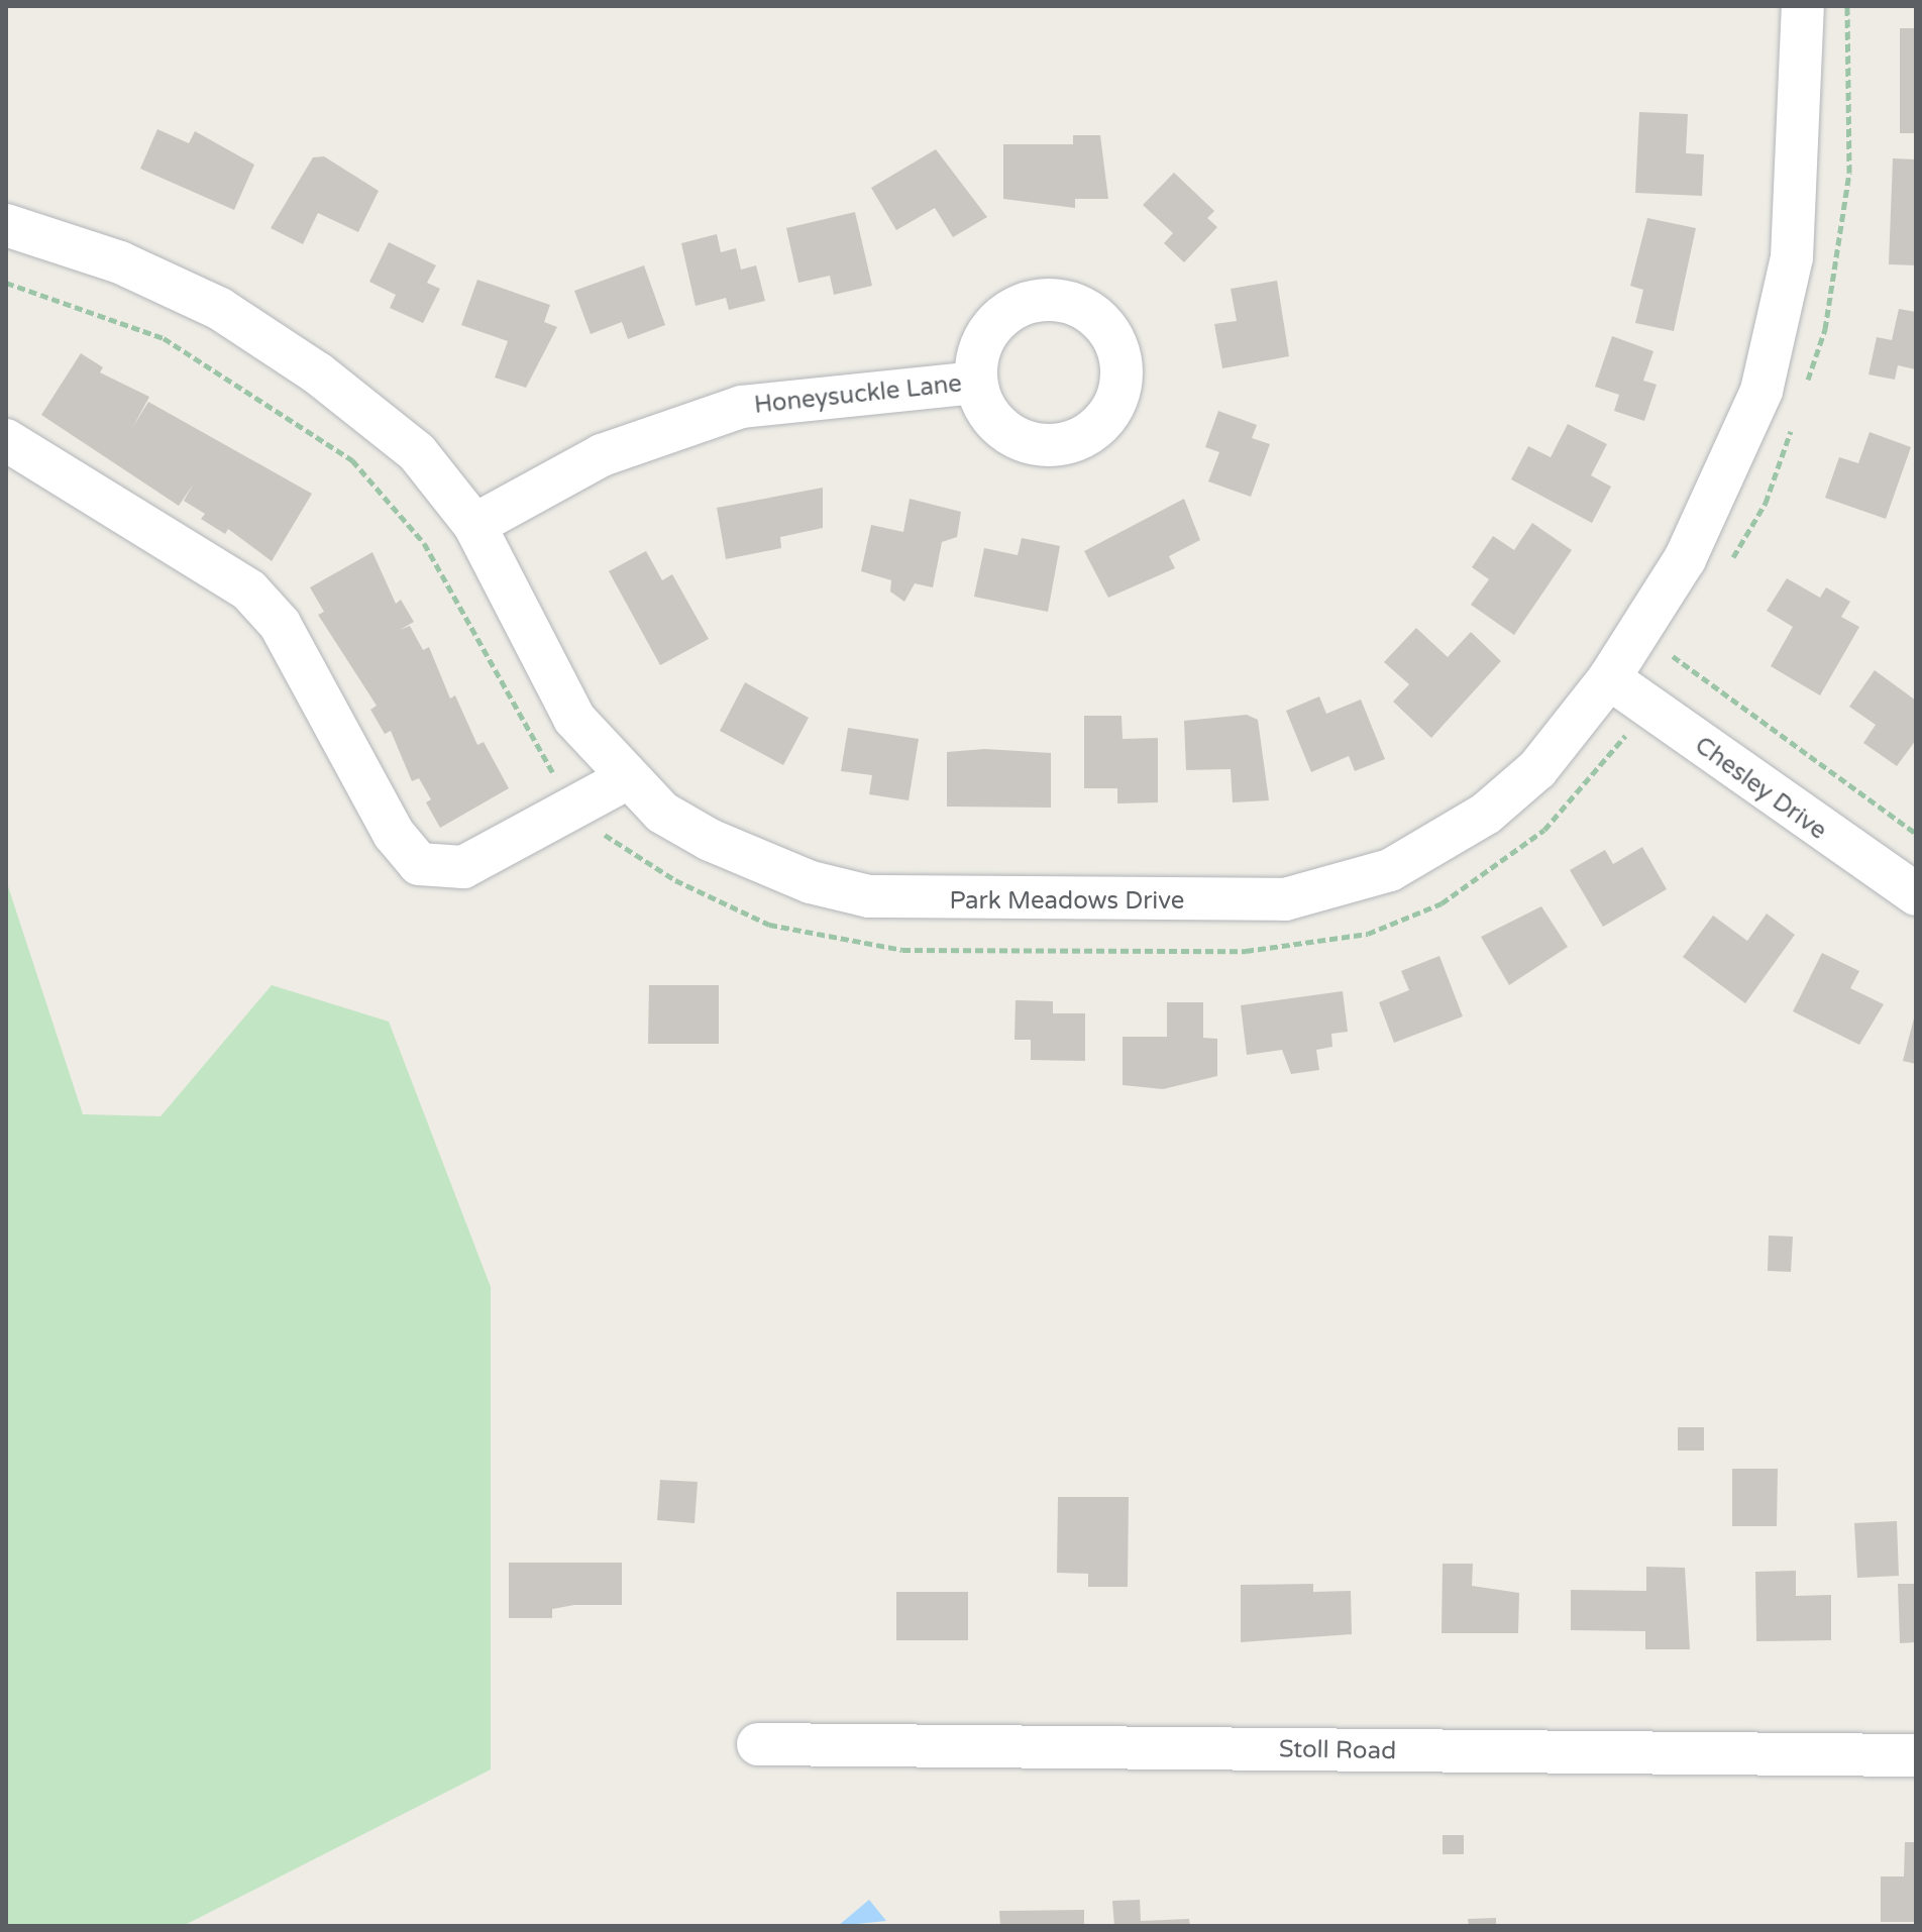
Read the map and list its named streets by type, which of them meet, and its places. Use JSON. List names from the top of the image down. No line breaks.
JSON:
{"streets":{"street":["Honeysuckle Lane","Chesley Drive","Park Meadows Drive","Stoll Road"]},"crossings":[["Honeysuckle Lane","Park Meadows Drive"],["Chesley Drive","Park Meadows Drive"]]}
